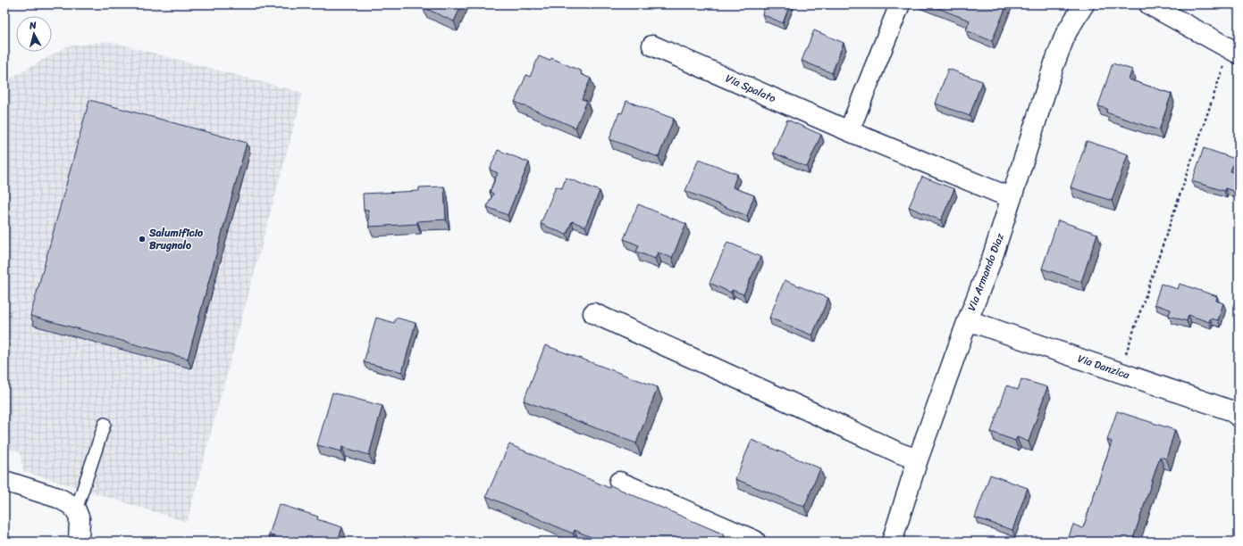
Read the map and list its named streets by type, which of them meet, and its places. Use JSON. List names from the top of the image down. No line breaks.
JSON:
{"streets":{"street":["Via Spalato","Via Armando Diaz","Via Danzica"]},"crossings":[["Via Spalato","Via Armando Diaz"],["Via Armando Diaz","Via Danzica"]],"places":["Salumificio Brugnolo"],"north":"top"}
